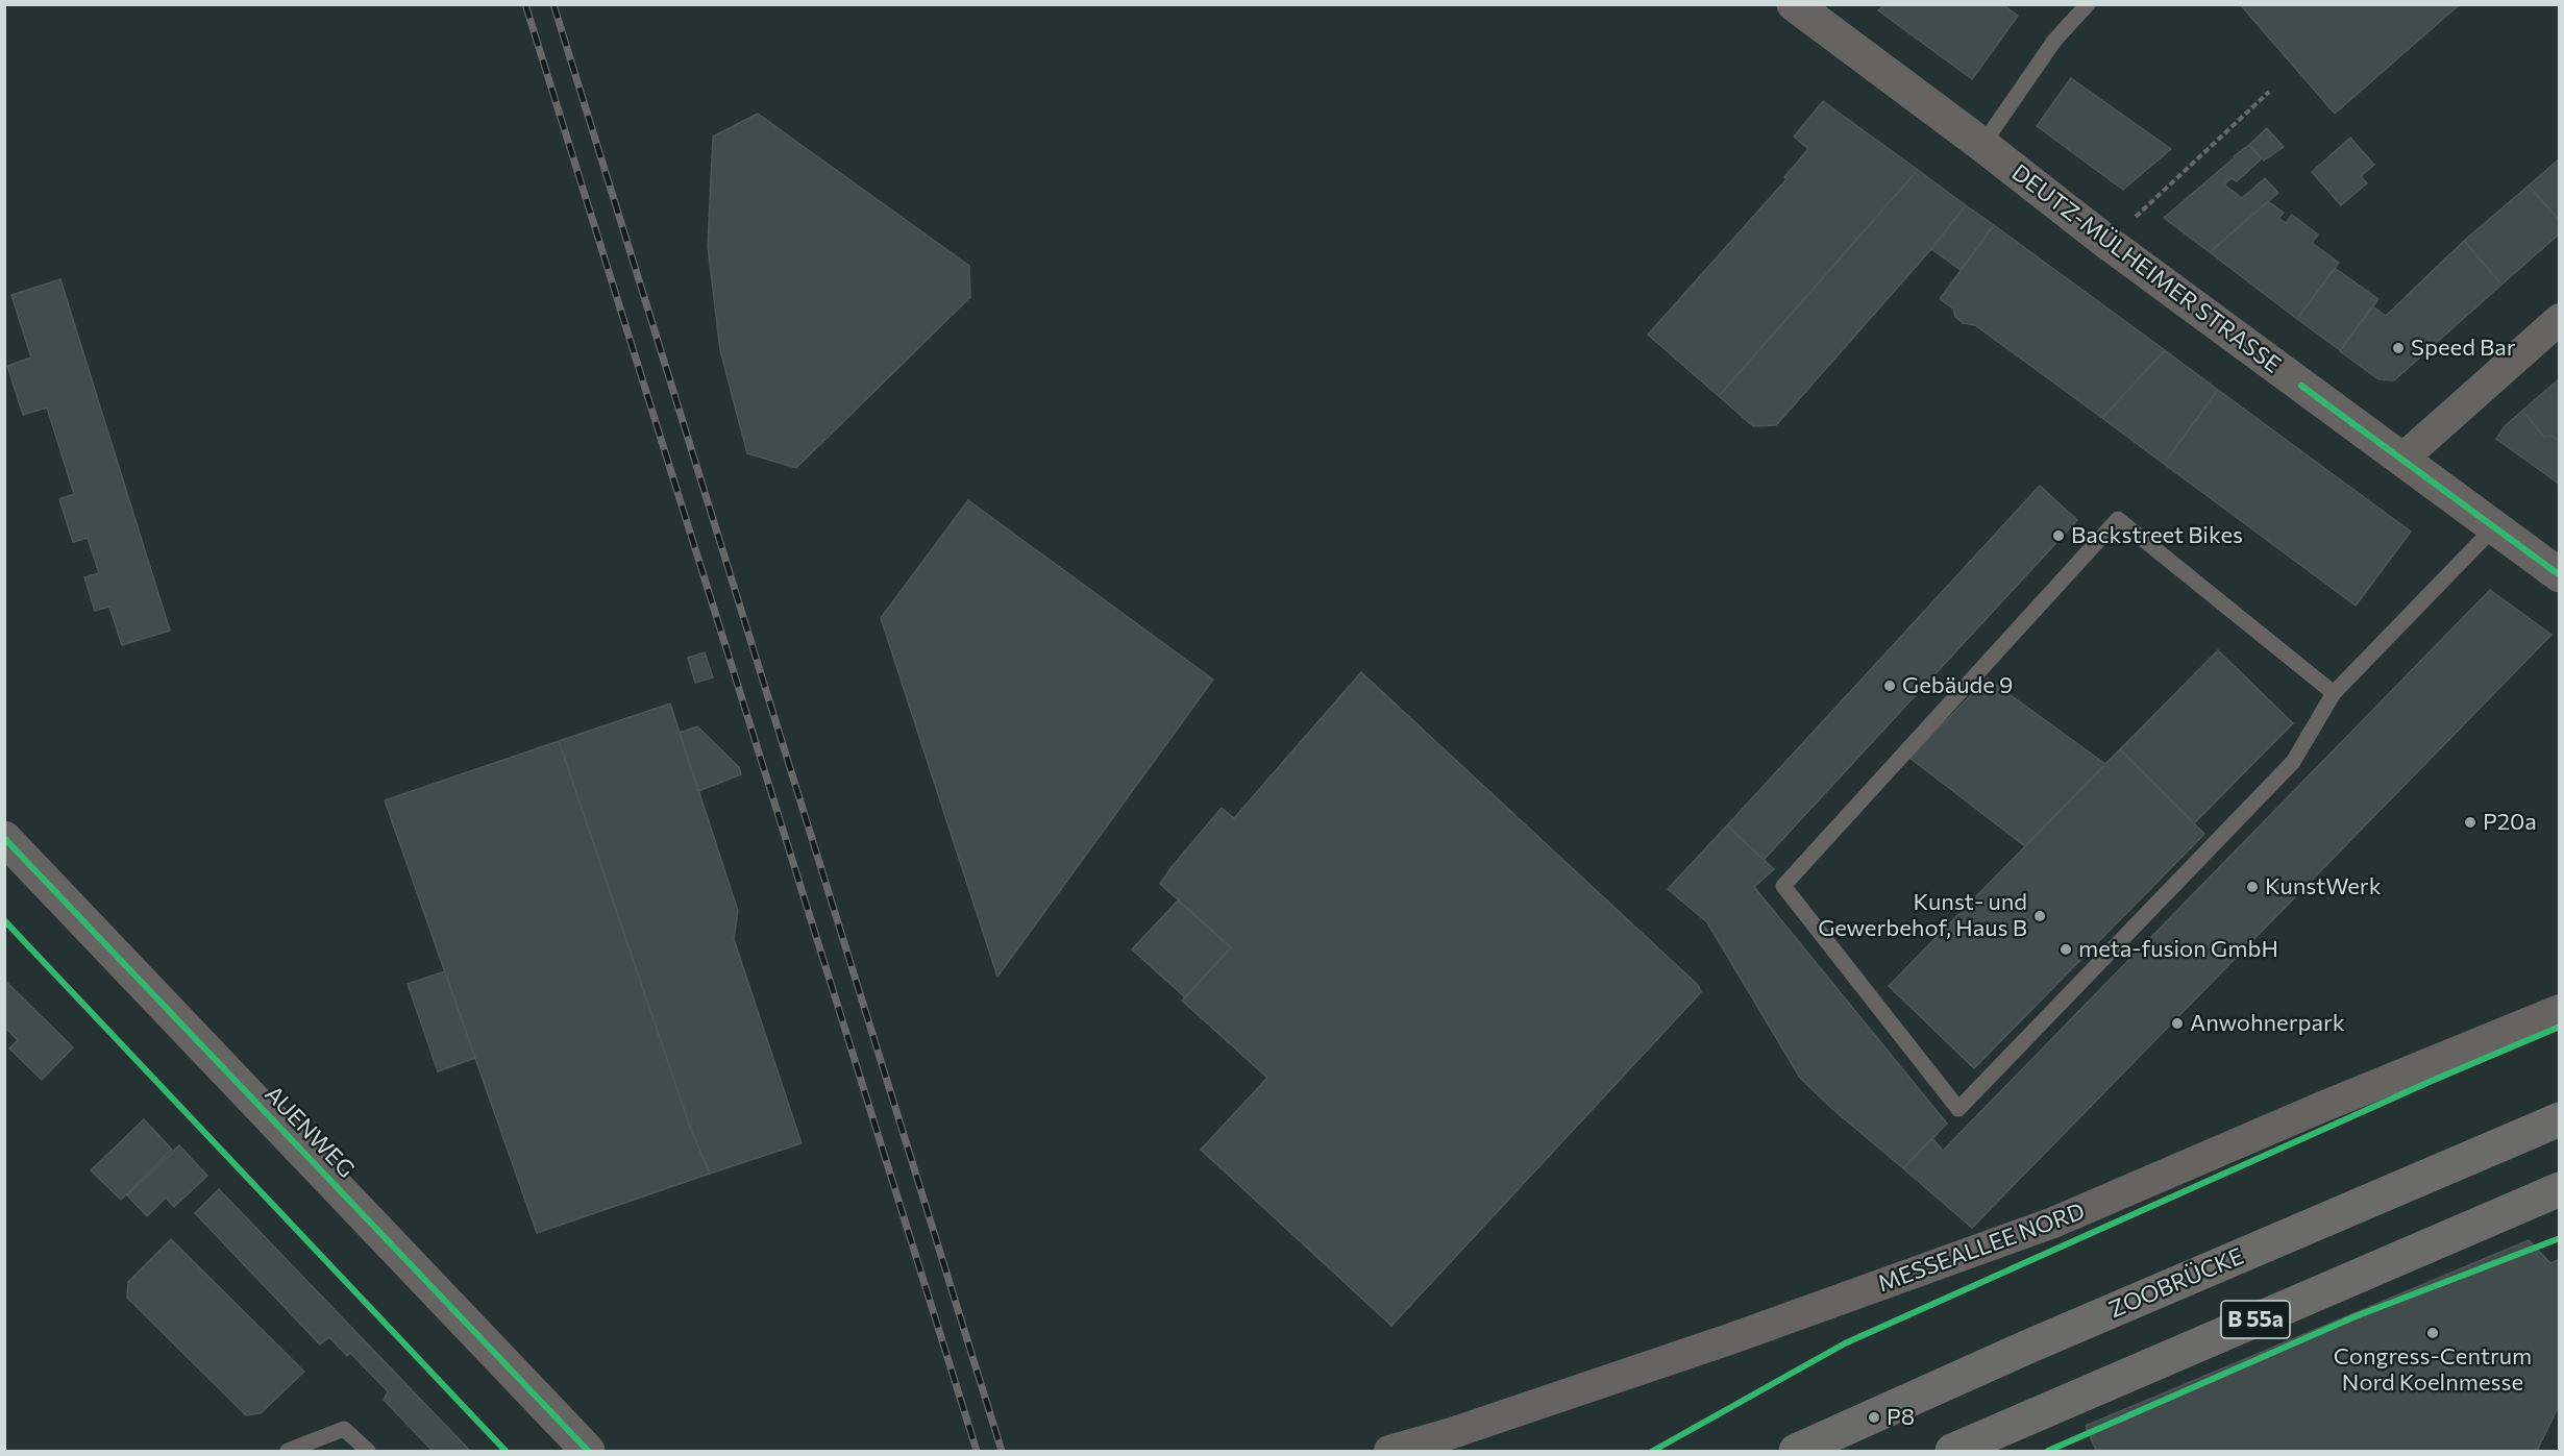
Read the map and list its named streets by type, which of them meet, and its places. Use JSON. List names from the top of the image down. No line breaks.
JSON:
{"streets":{"highway":["ZOOBRÜCKE","B 55a"],"street":["DEUTZ-MÜLHEIMER STRASSE","AUENWEG","MESSEALLEE NORD"]},"places":["Speed Bar","Backstreet Bikes","Gebäude 9","P20a","KunstWerk","Kunst- und Gewerbehof, Haus B","meta-fusion GmbH","Anwohnerpark","Congress-Centrum Nord Koelnmesse","P8"]}
